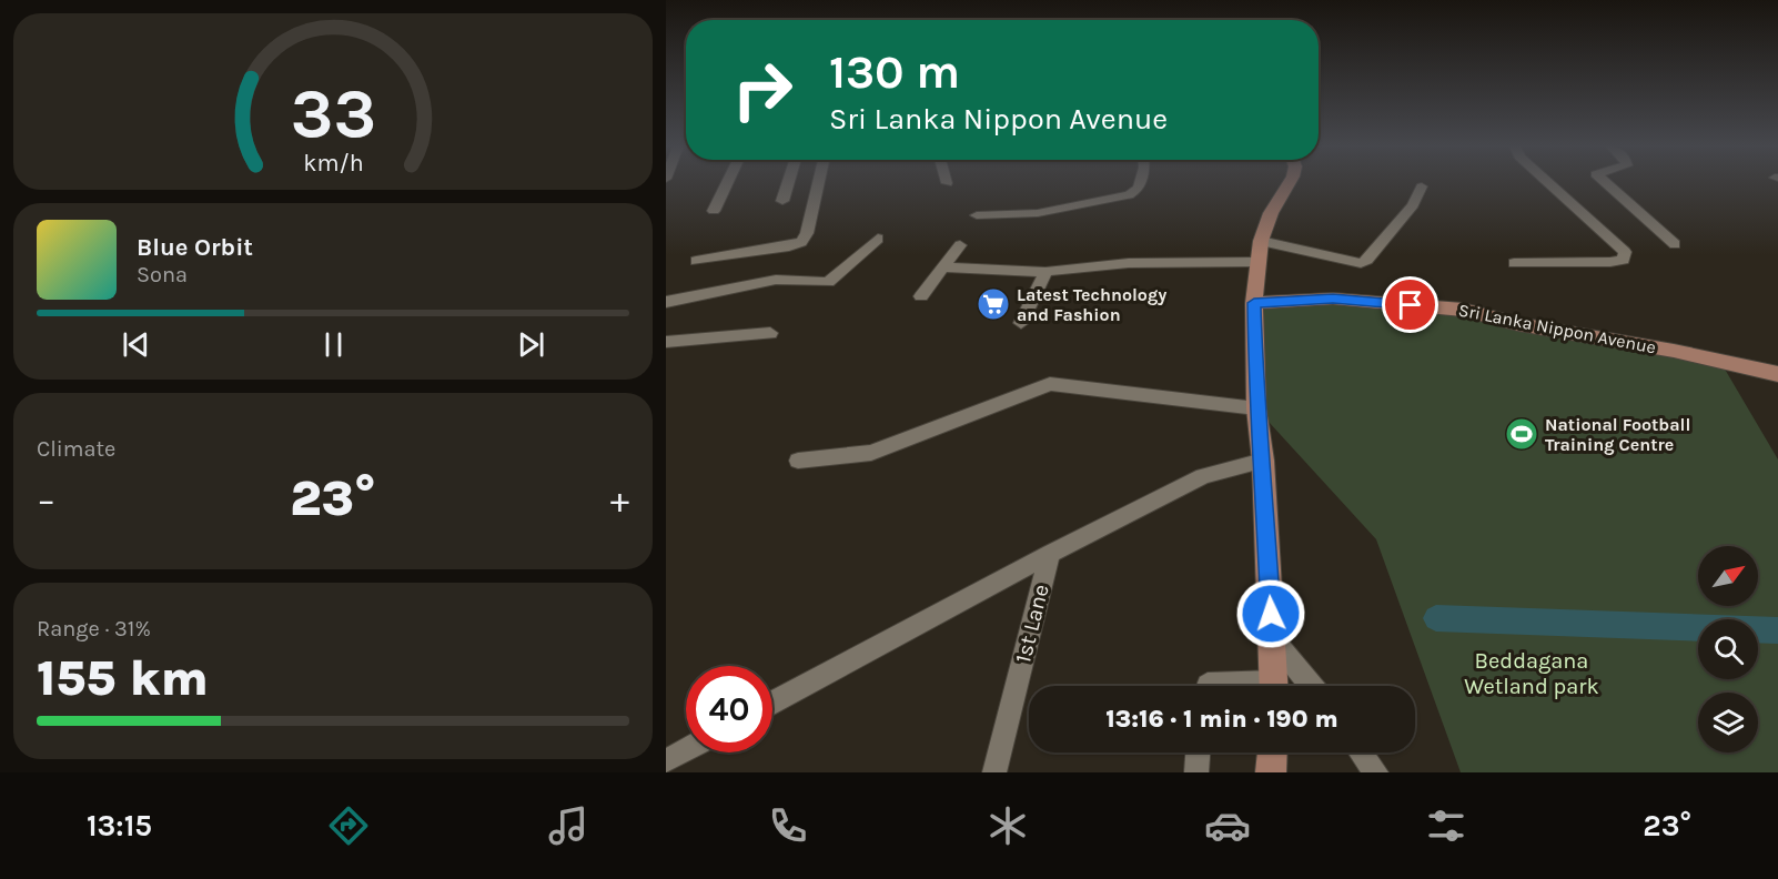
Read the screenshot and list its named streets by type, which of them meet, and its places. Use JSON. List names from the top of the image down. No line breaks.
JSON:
{"streets":{"street":["Sri Lanka Nippon Avenue","1st Lane"]},"parks":["Beddagana Wetland park"],"places":{"supermarket":["Latest Technology and Fashion"],"sports":["National Football Training Centre"]},"north":"top right","page":{"turn":["130 m","Sri Lanka Nippon Avenue"],"song":["Blue Orbit","Sona"],"tile":["Climate",["Range · 31%","155 km"]],"heat":["−","23°","+"],"limit":"40","trip":"13:16 · 1 min · 190 m","tabs":["13:15","23°"],"gauge":["33","km/h"]}}
